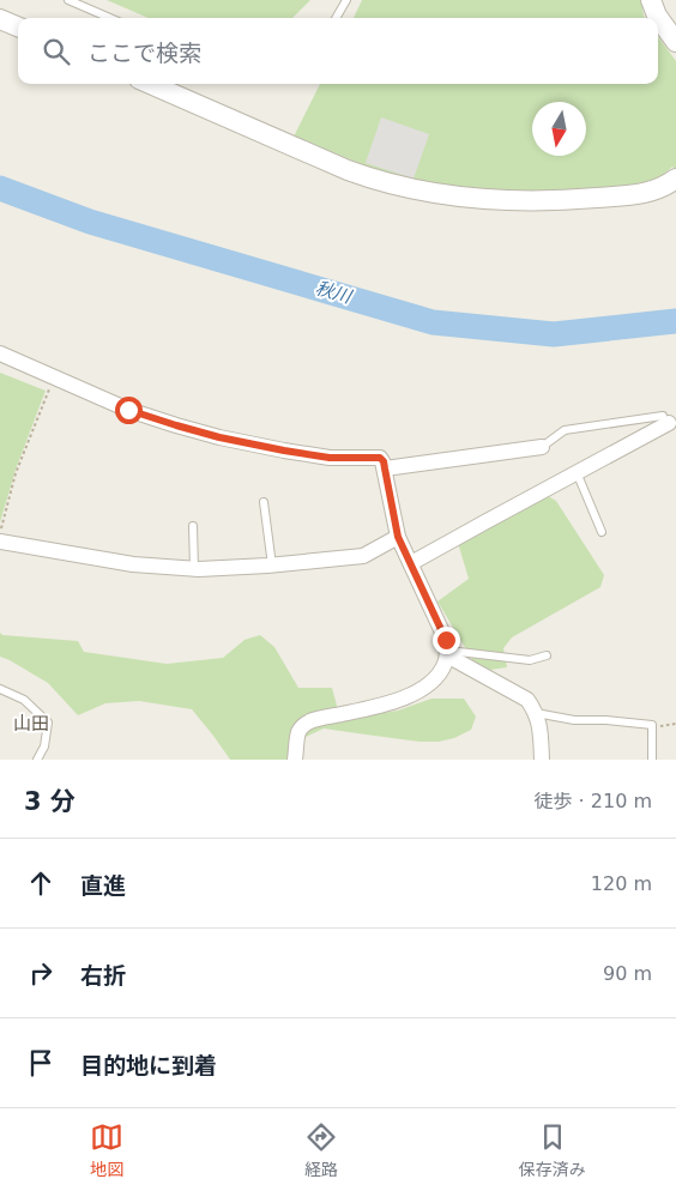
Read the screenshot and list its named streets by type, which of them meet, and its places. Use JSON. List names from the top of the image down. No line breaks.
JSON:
{"districts":["山田"],"water":["秋川"],"north":"bottom","page":{"search":"ここで検索","heading":["3 分","徒歩 · 210 m"],"list":[["直進","120 m"],["右折","90 m"],"目的地に到着"],"nav":["地図","経路","保存済み"]}}
